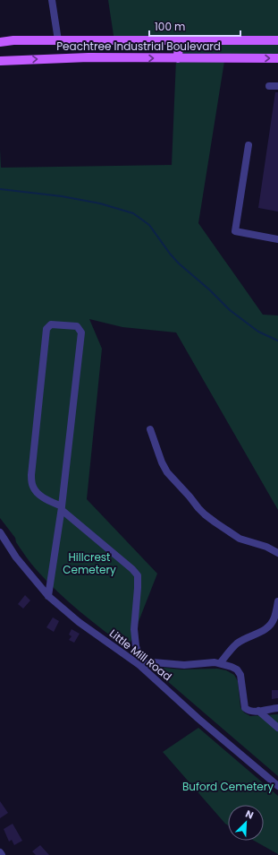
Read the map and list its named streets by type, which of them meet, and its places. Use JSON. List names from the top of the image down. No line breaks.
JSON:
{"streets":{"main road":["Peachtree Industrial Boulevard"],"street":["Little Mill Road"]},"parks":["Hillcrest Cemetery","Buford Cemetery"],"scale_bar":"100 m","north":"top right"}
